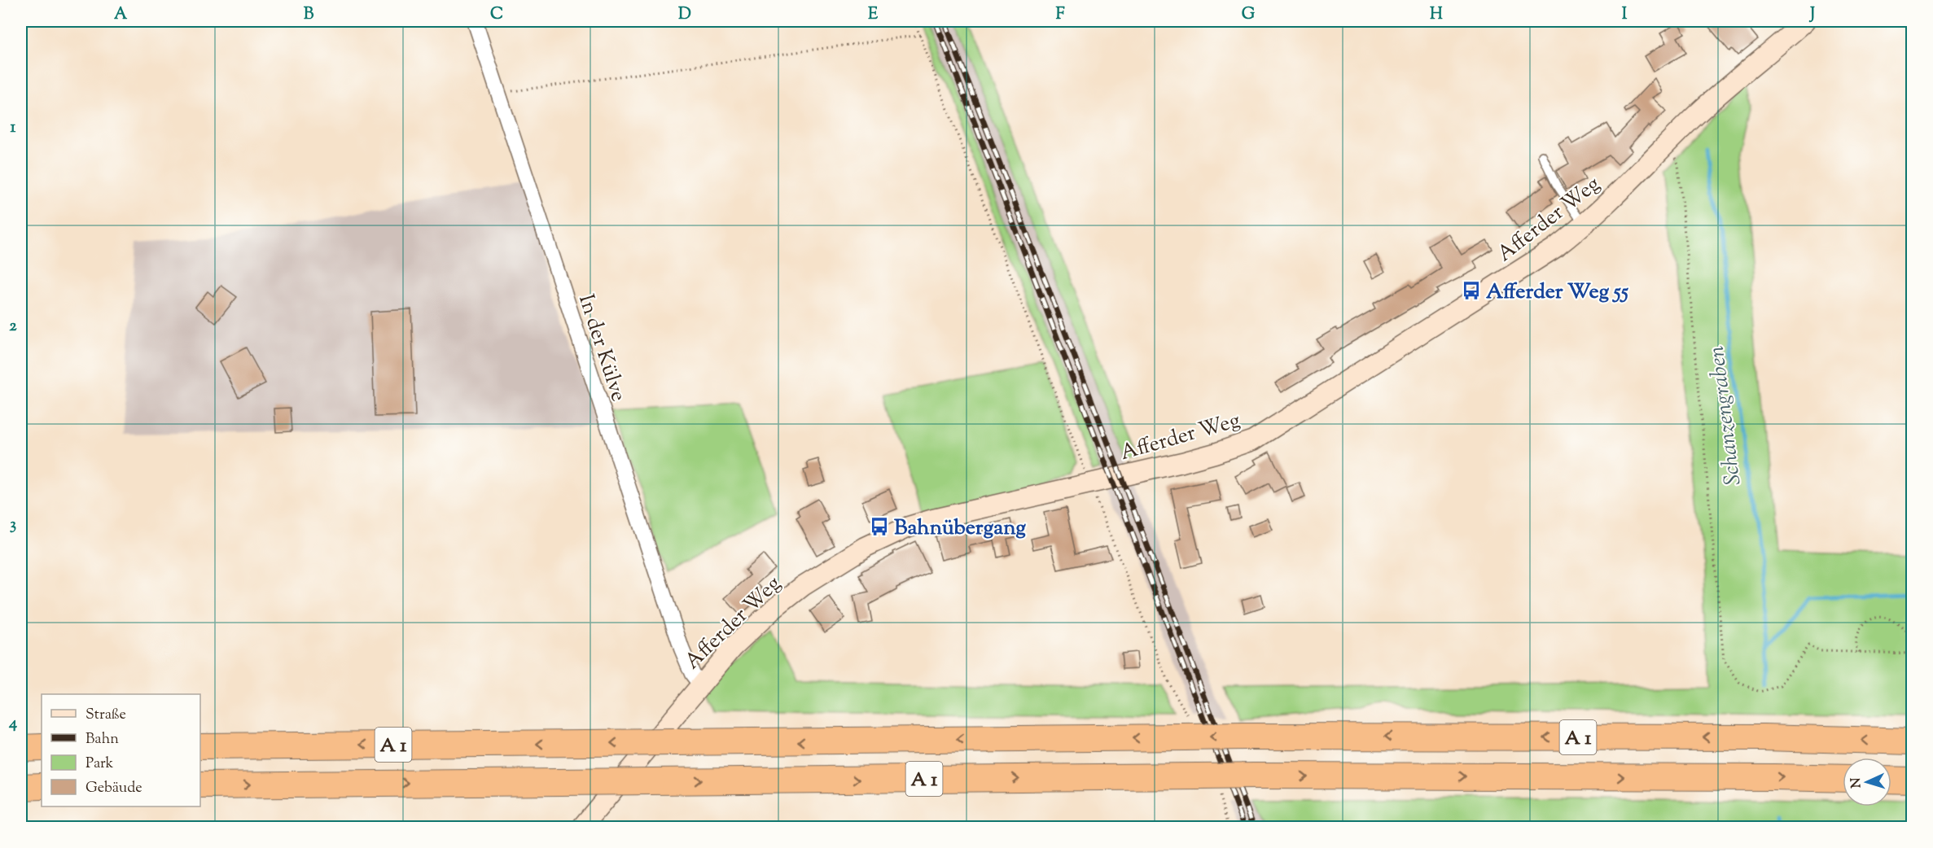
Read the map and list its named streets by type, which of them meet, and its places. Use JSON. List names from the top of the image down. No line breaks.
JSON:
{"streets":{"highway":["A 1"],"street":["Afferder Weg","In der Külve"]},"crossings":[["Afferder Weg","In der Külve"]],"water":["Schanzengraben"],"places":{"bus stop":["Afferder Weg 55","Bahnübergang"]},"legend":["Straße","Bahn","Park","Gebäude"],"north":"left","grid":{"columns":["A","B","C","D","E","F","G","H","I","J"],"rows":["1","2","3","4"]}}
